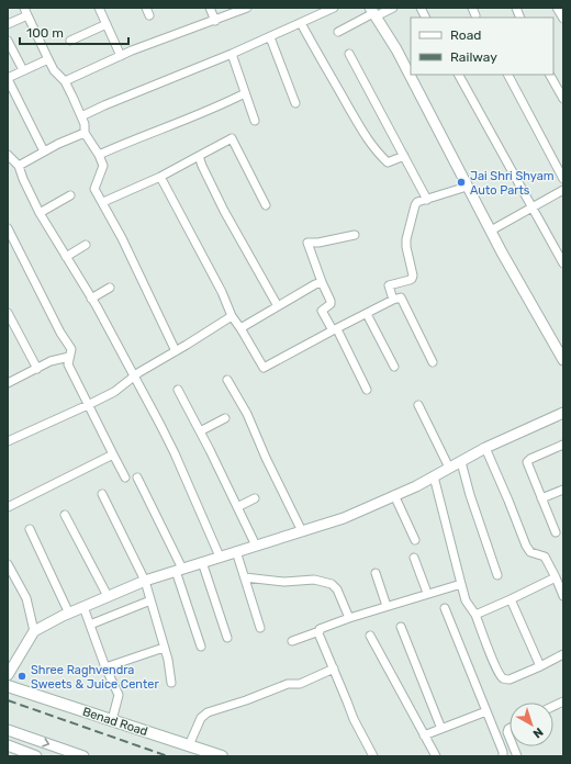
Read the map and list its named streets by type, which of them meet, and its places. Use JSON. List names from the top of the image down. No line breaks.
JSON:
{"streets":{"main road":["Benad Road"]},"places":["Jai Shri Shyam Auto Parts","Shree Raghvendra Sweets & Juice Center"],"legend":["Road","Railway"],"scale_bar":"100 m","north":"bottom right"}
